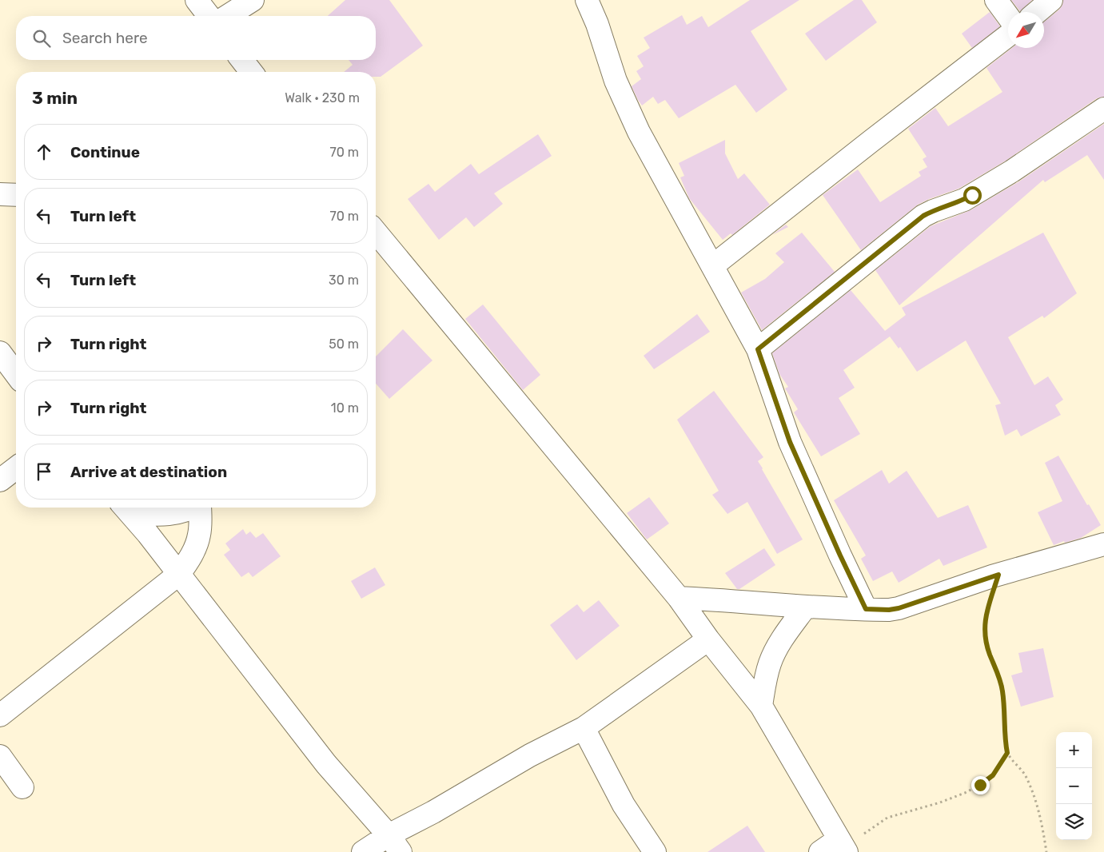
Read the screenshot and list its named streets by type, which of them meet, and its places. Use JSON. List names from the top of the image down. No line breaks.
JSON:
{"north":"bottom left","page":{"search":"Search here","heading":["3 min","Walk · 230 m"],"list":[["Continue","70 m"],["Turn left","70 m"],["Turn left","30 m"],["Turn right","50 m"],["Turn right","10 m"],"Arrive at destination"],"map_buttons":["+","−"]}}
